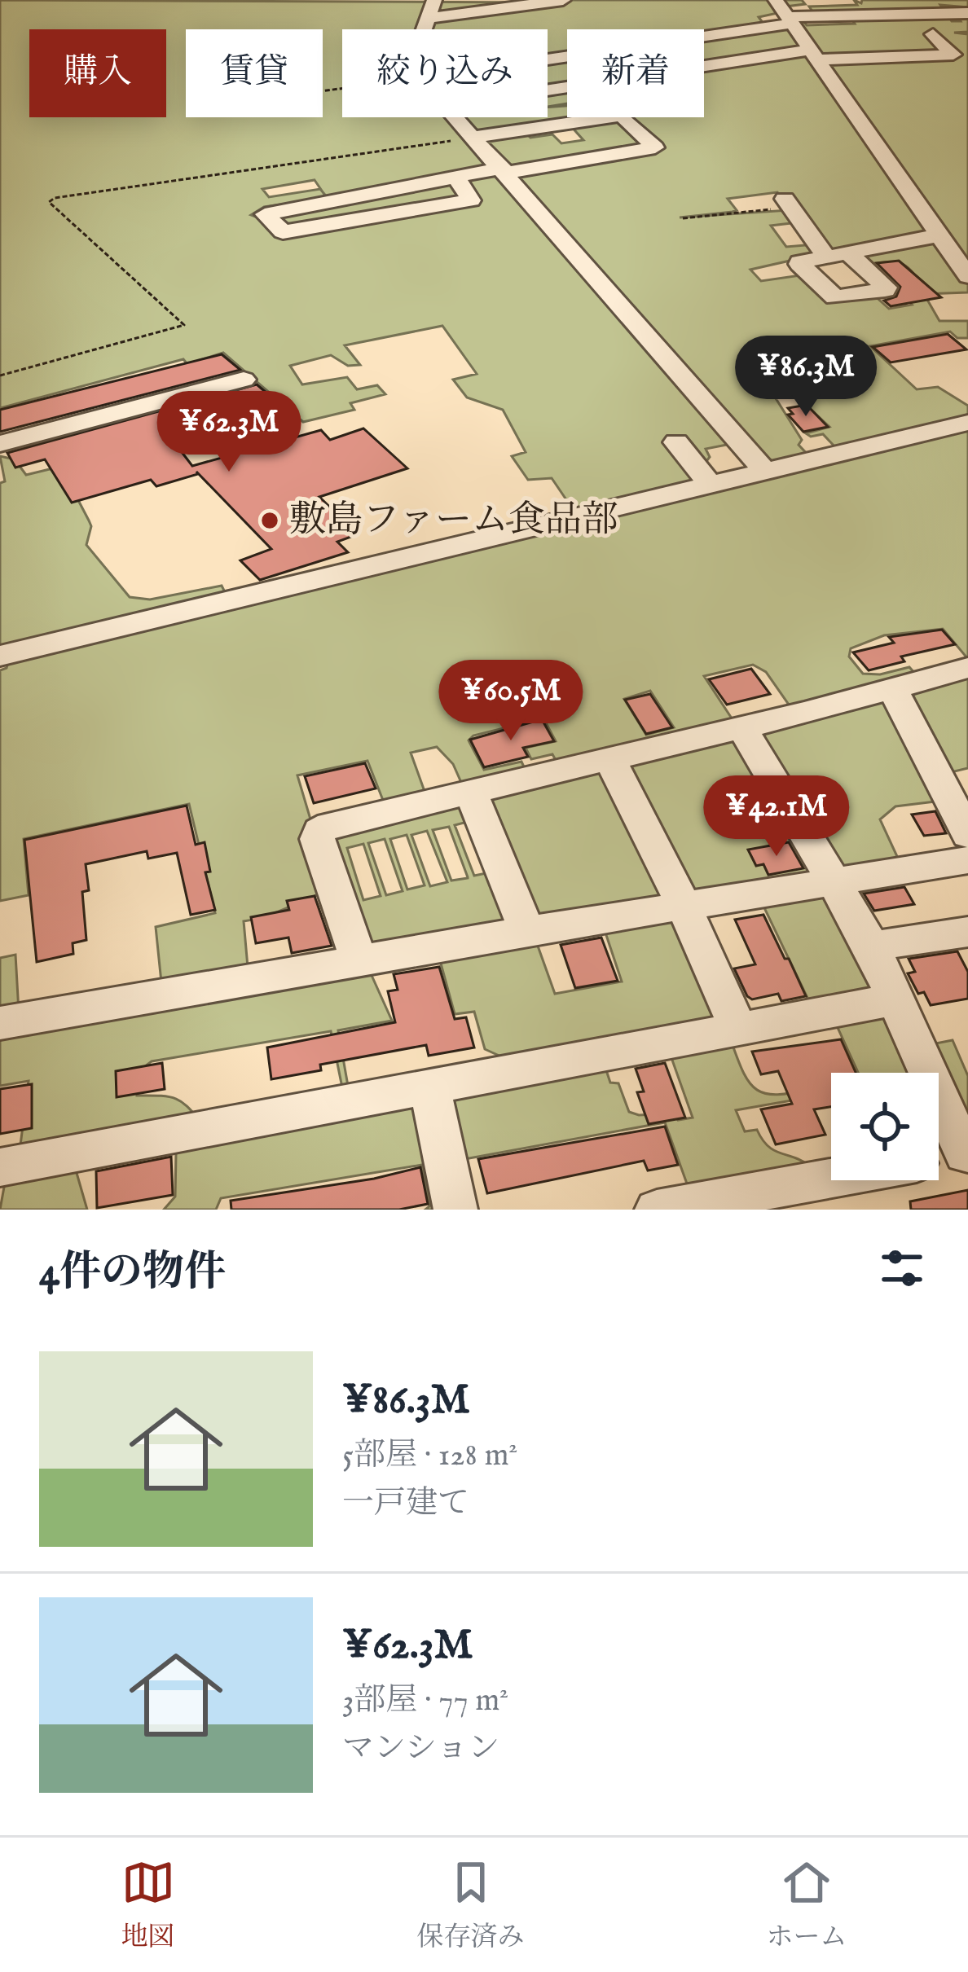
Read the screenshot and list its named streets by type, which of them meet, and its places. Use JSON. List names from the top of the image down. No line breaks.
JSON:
{"places":["敷島ファーム食品部"],"page":{"chip":["購入","賃貸","絞り込み","新着"],"price":["¥86.3M","¥62.3M","¥60.5M","¥42.1M"],"heading":"4件の物件","list":[{"name":"¥86.3M","note":"5部屋 · 128 m² · 一戸建て"},{"name":"¥62.3M","note":"3部屋 · 77 m² · マンション"}],"tabs":["地図","保存済み","ホーム"]}}
